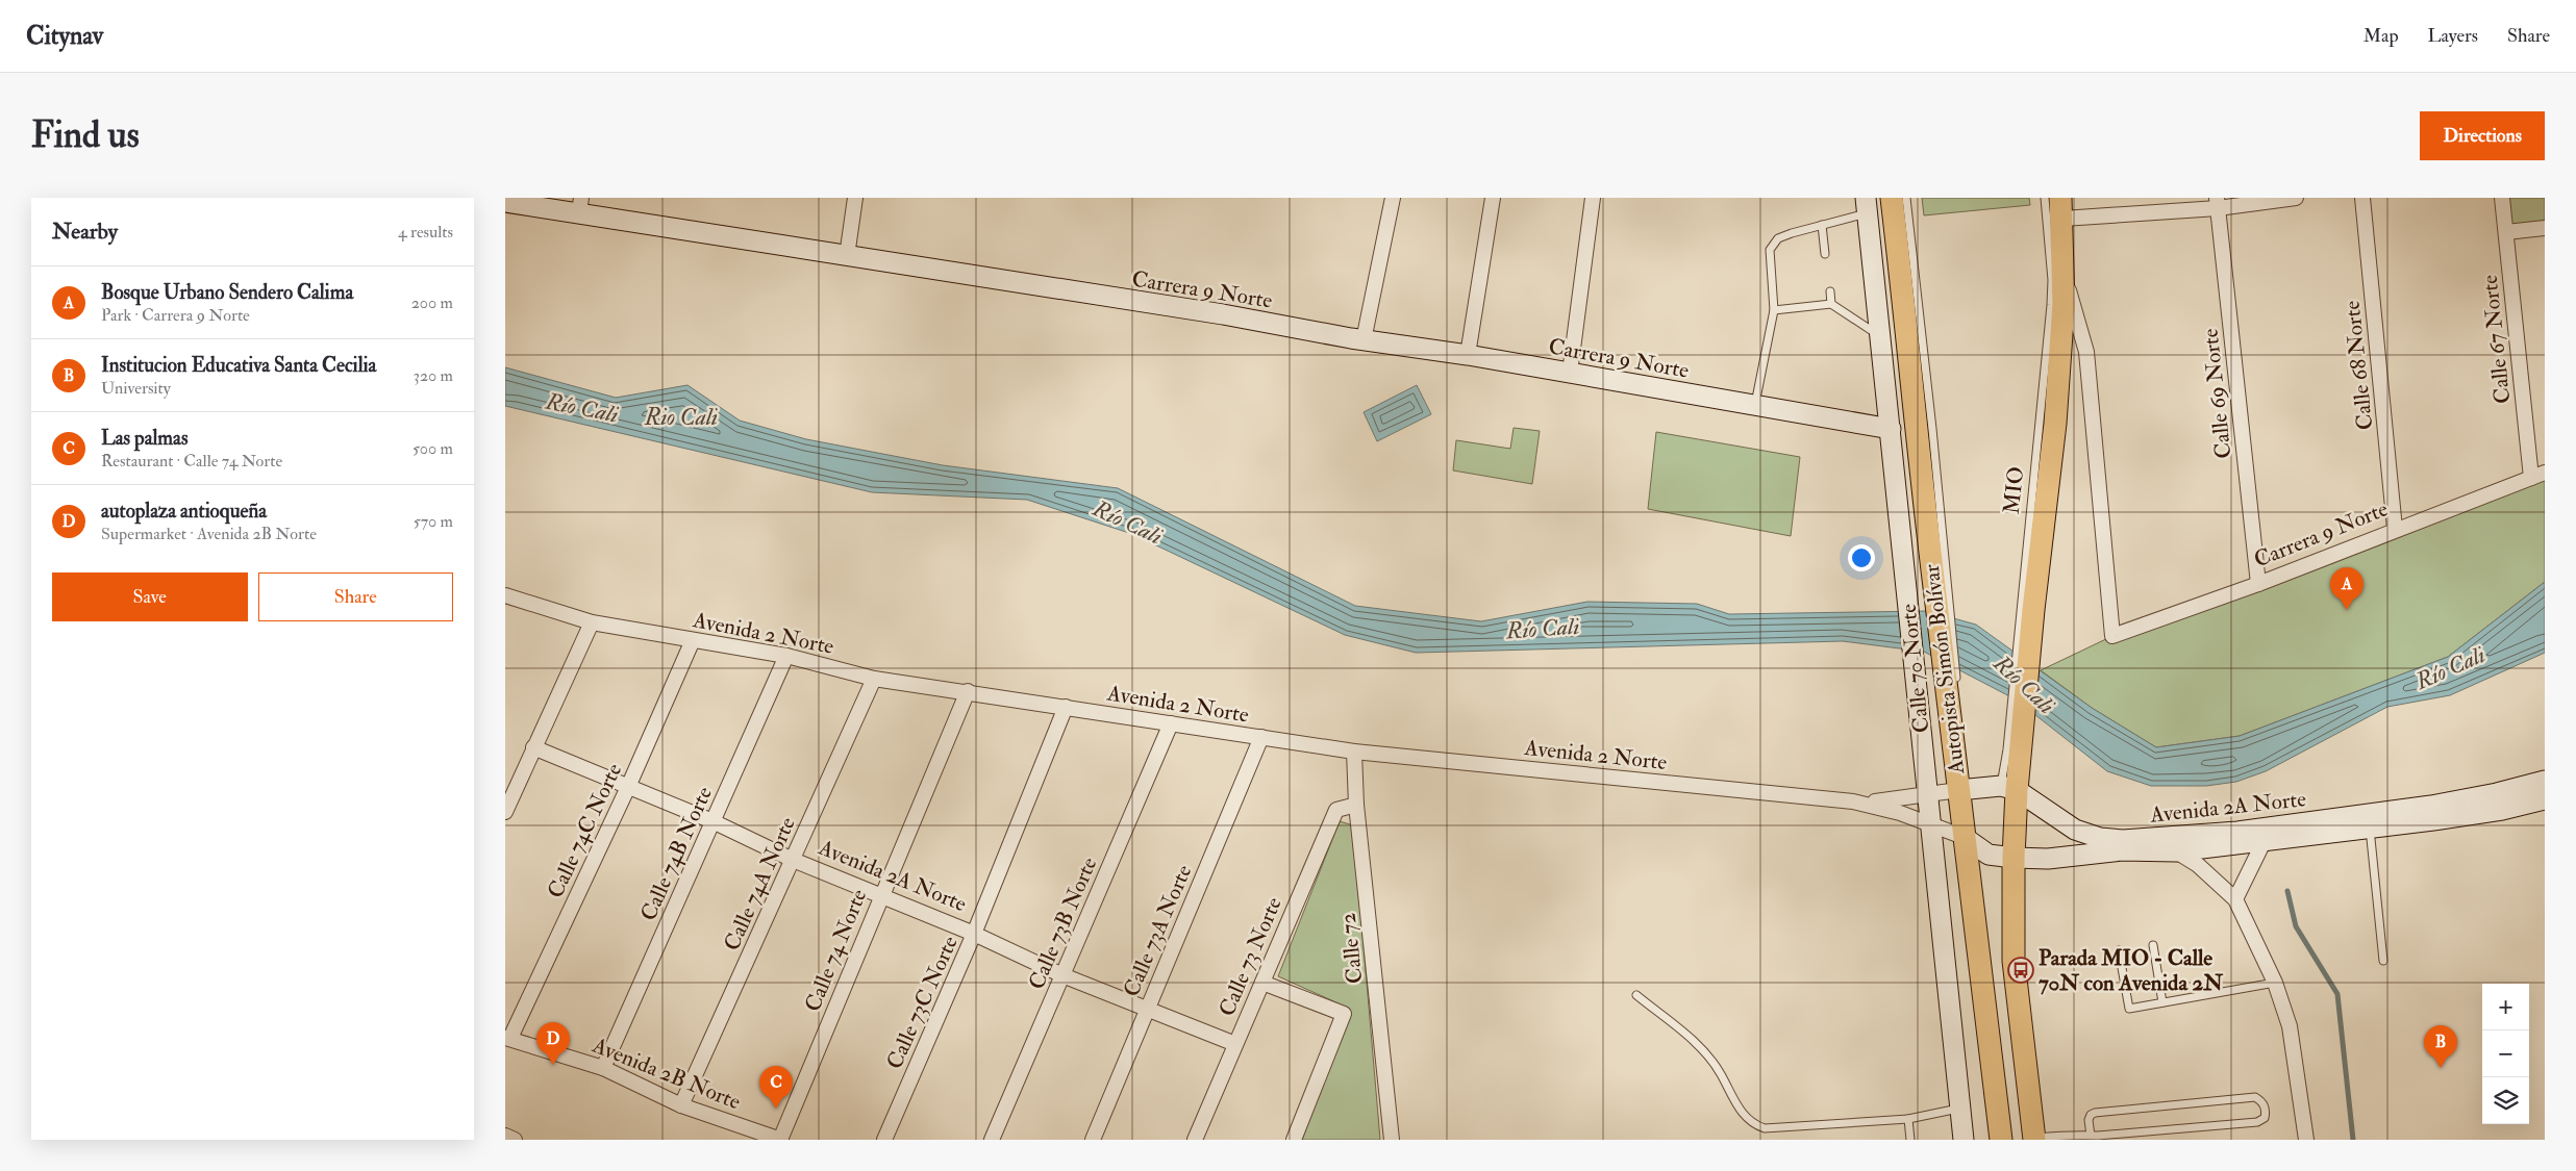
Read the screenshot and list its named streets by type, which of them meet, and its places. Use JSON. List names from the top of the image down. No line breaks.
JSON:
{"streets":{"main road":["Autopista Simón Bolívar"],"street":["Carrera 9 Norte","Calle 67 Norte","Calle 68 Norte","Calle 69 Norte","Avenida 2 Norte","Calle 70 Norte","Avenida 2A Norte","Calle 74C Norte","Calle 74B Norte","Calle 74A Norte","Calle 73B Norte","Calle 73A Norte","Calle 72","Calle 74 Norte","Calle 73 Norte","Calle 73C Norte","Avenida 2B Norte"],"lane":["MIO"]},"crossings":[["Carrera 9 Norte","Calle 67 Norte"],["Carrera 9 Norte","Calle 68 Norte"],["Carrera 9 Norte","Calle 69 Norte"],["Carrera 9 Norte","Calle 70 Norte"],["Avenida 2 Norte","Calle 70 Norte"],["Avenida 2 Norte","Avenida 2A Norte"],["Avenida 2 Norte","Calle 74C Norte"],["Avenida 2 Norte","Calle 74B Norte"],["Avenida 2 Norte","Calle 74A Norte"],["Avenida 2 Norte","Calle 73B Norte"],["Avenida 2 Norte","Calle 73A Norte"],["Avenida 2 Norte","Calle 72"],["Avenida 2 Norte","Calle 74 Norte"],["Avenida 2 Norte","Calle 73C Norte"],["Calle 70 Norte","Avenida 2A Norte"],["Autopista Simón Bolívar","Avenida 2A Norte"],["Avenida 2A Norte","Calle 74C Norte"],["Avenida 2A Norte","Calle 74B Norte"],["Avenida 2A Norte","Calle 74A Norte"],["Avenida 2A Norte","Calle 73B Norte"],["Avenida 2A Norte","Calle 73A Norte"],["Avenida 2A Norte","Calle 74 Norte"],["Avenida 2A Norte","Calle 73 Norte"],["Avenida 2A Norte","Calle 73C Norte"],["Calle 74C Norte","Avenida 2B Norte"],["Calle 74B Norte","Avenida 2B Norte"],["Calle 74A Norte","Avenida 2B Norte"],["Calle 72","Calle 73 Norte"],["Calle 74 Norte","Avenida 2B Norte"]],"water":["Río Cali","Rio Cali"],"places":{"bus stop":["Parada MIO - Calle 70N con Avenida 2N"]},"page":{"header":"Citynav","nav":["Map","Layers","Share"],"buttons":["Directions",["Save","Share"]],"title":"Find us","heading":["Nearby","4 results"],"list":[{"mark":"A","name":"Bosque Urbano Sendero Calima","note":"Park · Carrera 9 Norte","value":"200 m"},{"mark":"B","name":"Institucion Educativa Santa Cecilia","note":"University","value":"320 m"},{"mark":"C","name":"Las palmas","note":"Restaurant · Calle 74 Norte","value":"500 m"},{"mark":"D","name":"autoplaza antioqueña","note":"Supermarket · Avenida 2B Norte","value":"570 m"}],"pins":["A","D","B","C"],"map_buttons":["+","−"]}}
